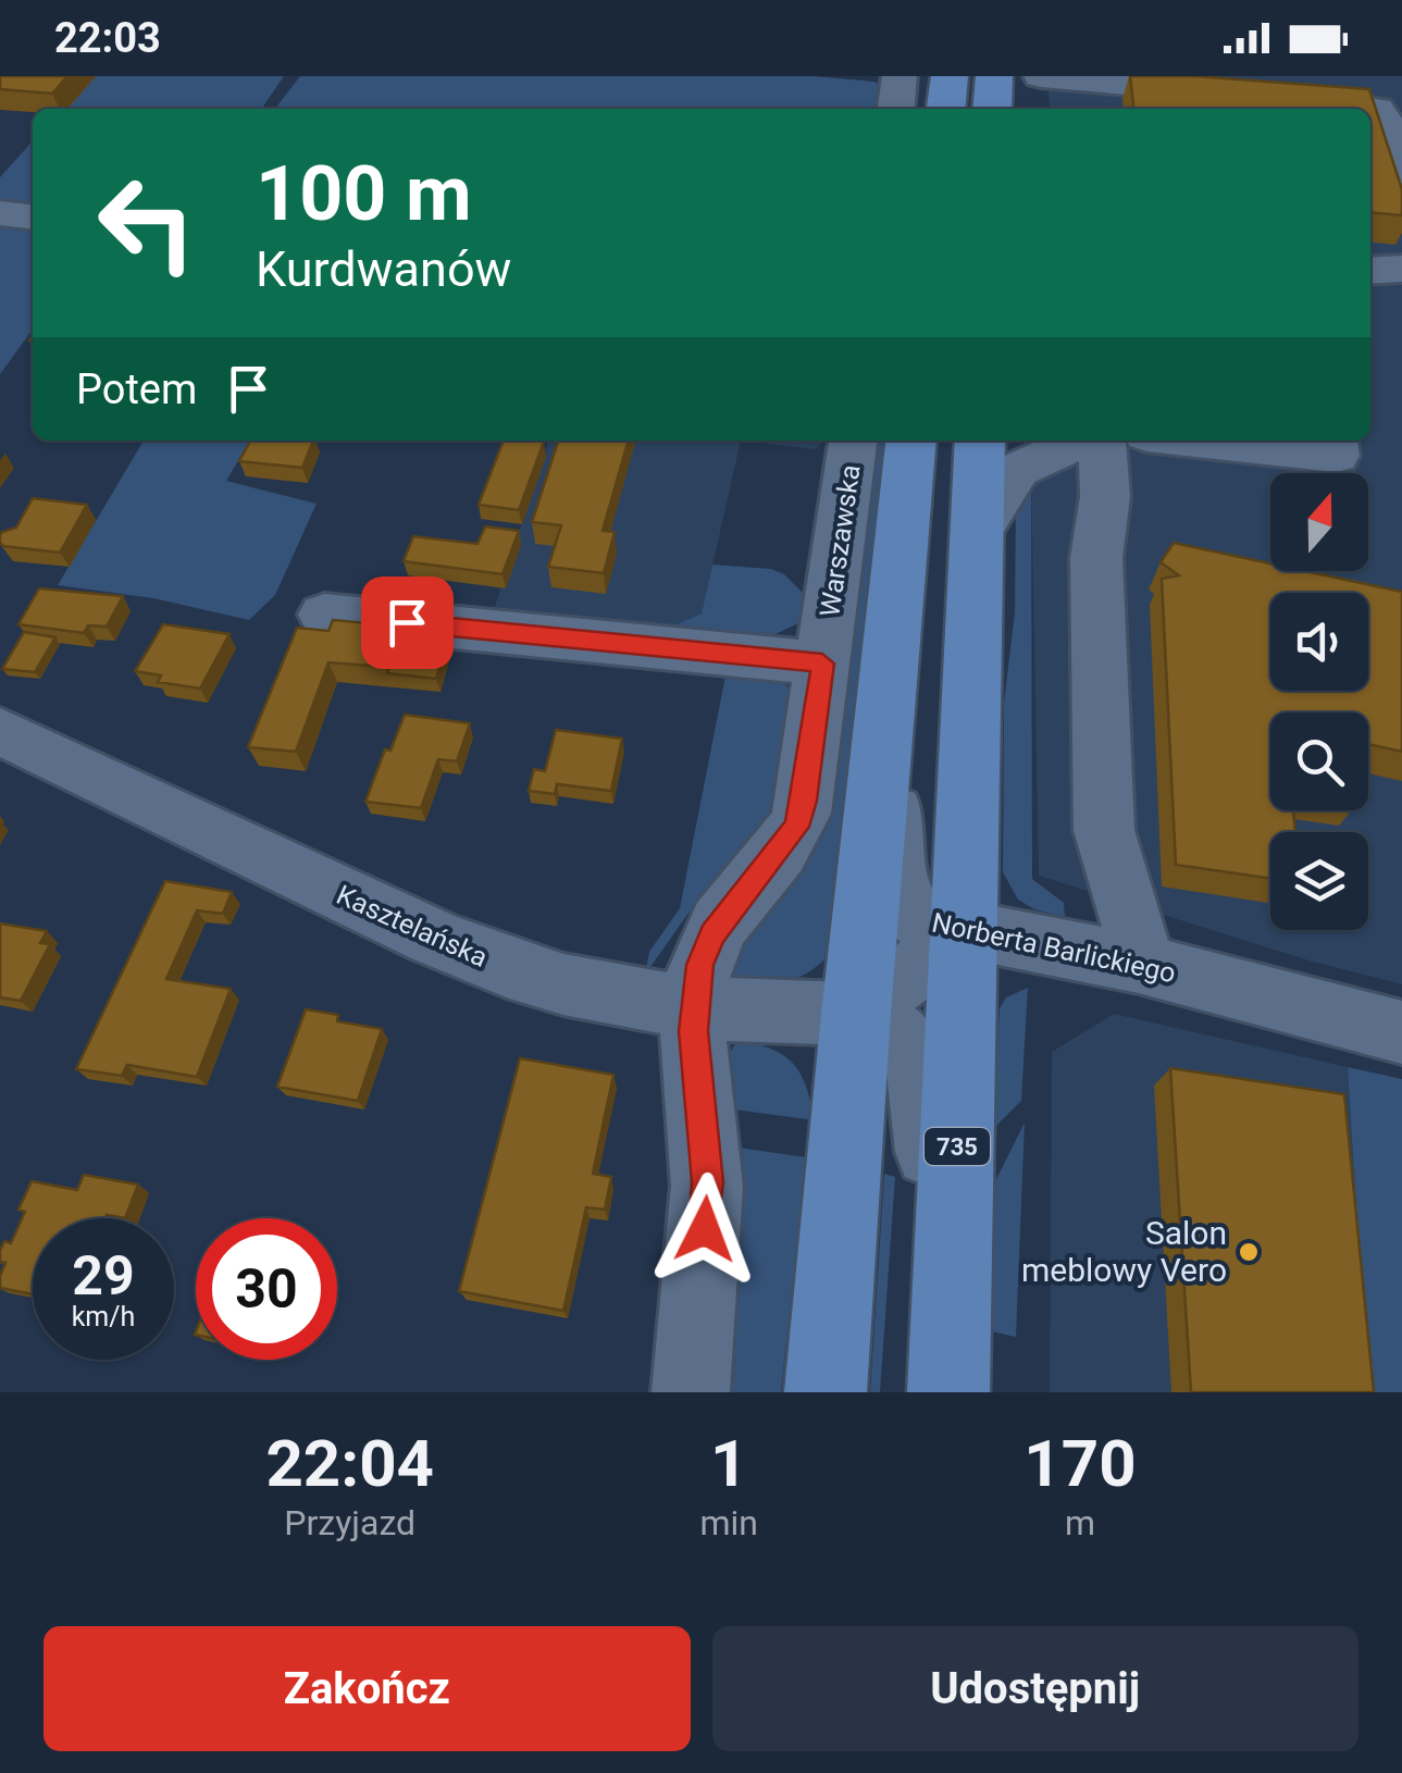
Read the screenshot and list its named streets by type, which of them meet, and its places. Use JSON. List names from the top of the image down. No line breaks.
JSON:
{"streets":{"main road":["735"],"street":["Warszawska","Kasztelańska","Norberta Barlickiego"]},"crossings":[["Warszawska","Kasztelańska"],["Kasztelańska","735"],["Norberta Barlickiego","735"]],"places":["Salon meblowy Vero"],"north":"top","page":{"status":"22:03","turn":["100 m","Kurdwanów"],"then":"Potem","speed":"29 km/h","limit":"30","eta":["22:04","Przyjazd","1","min","170","m"],"buttons":["Zakończ","Udostępnij"]}}
